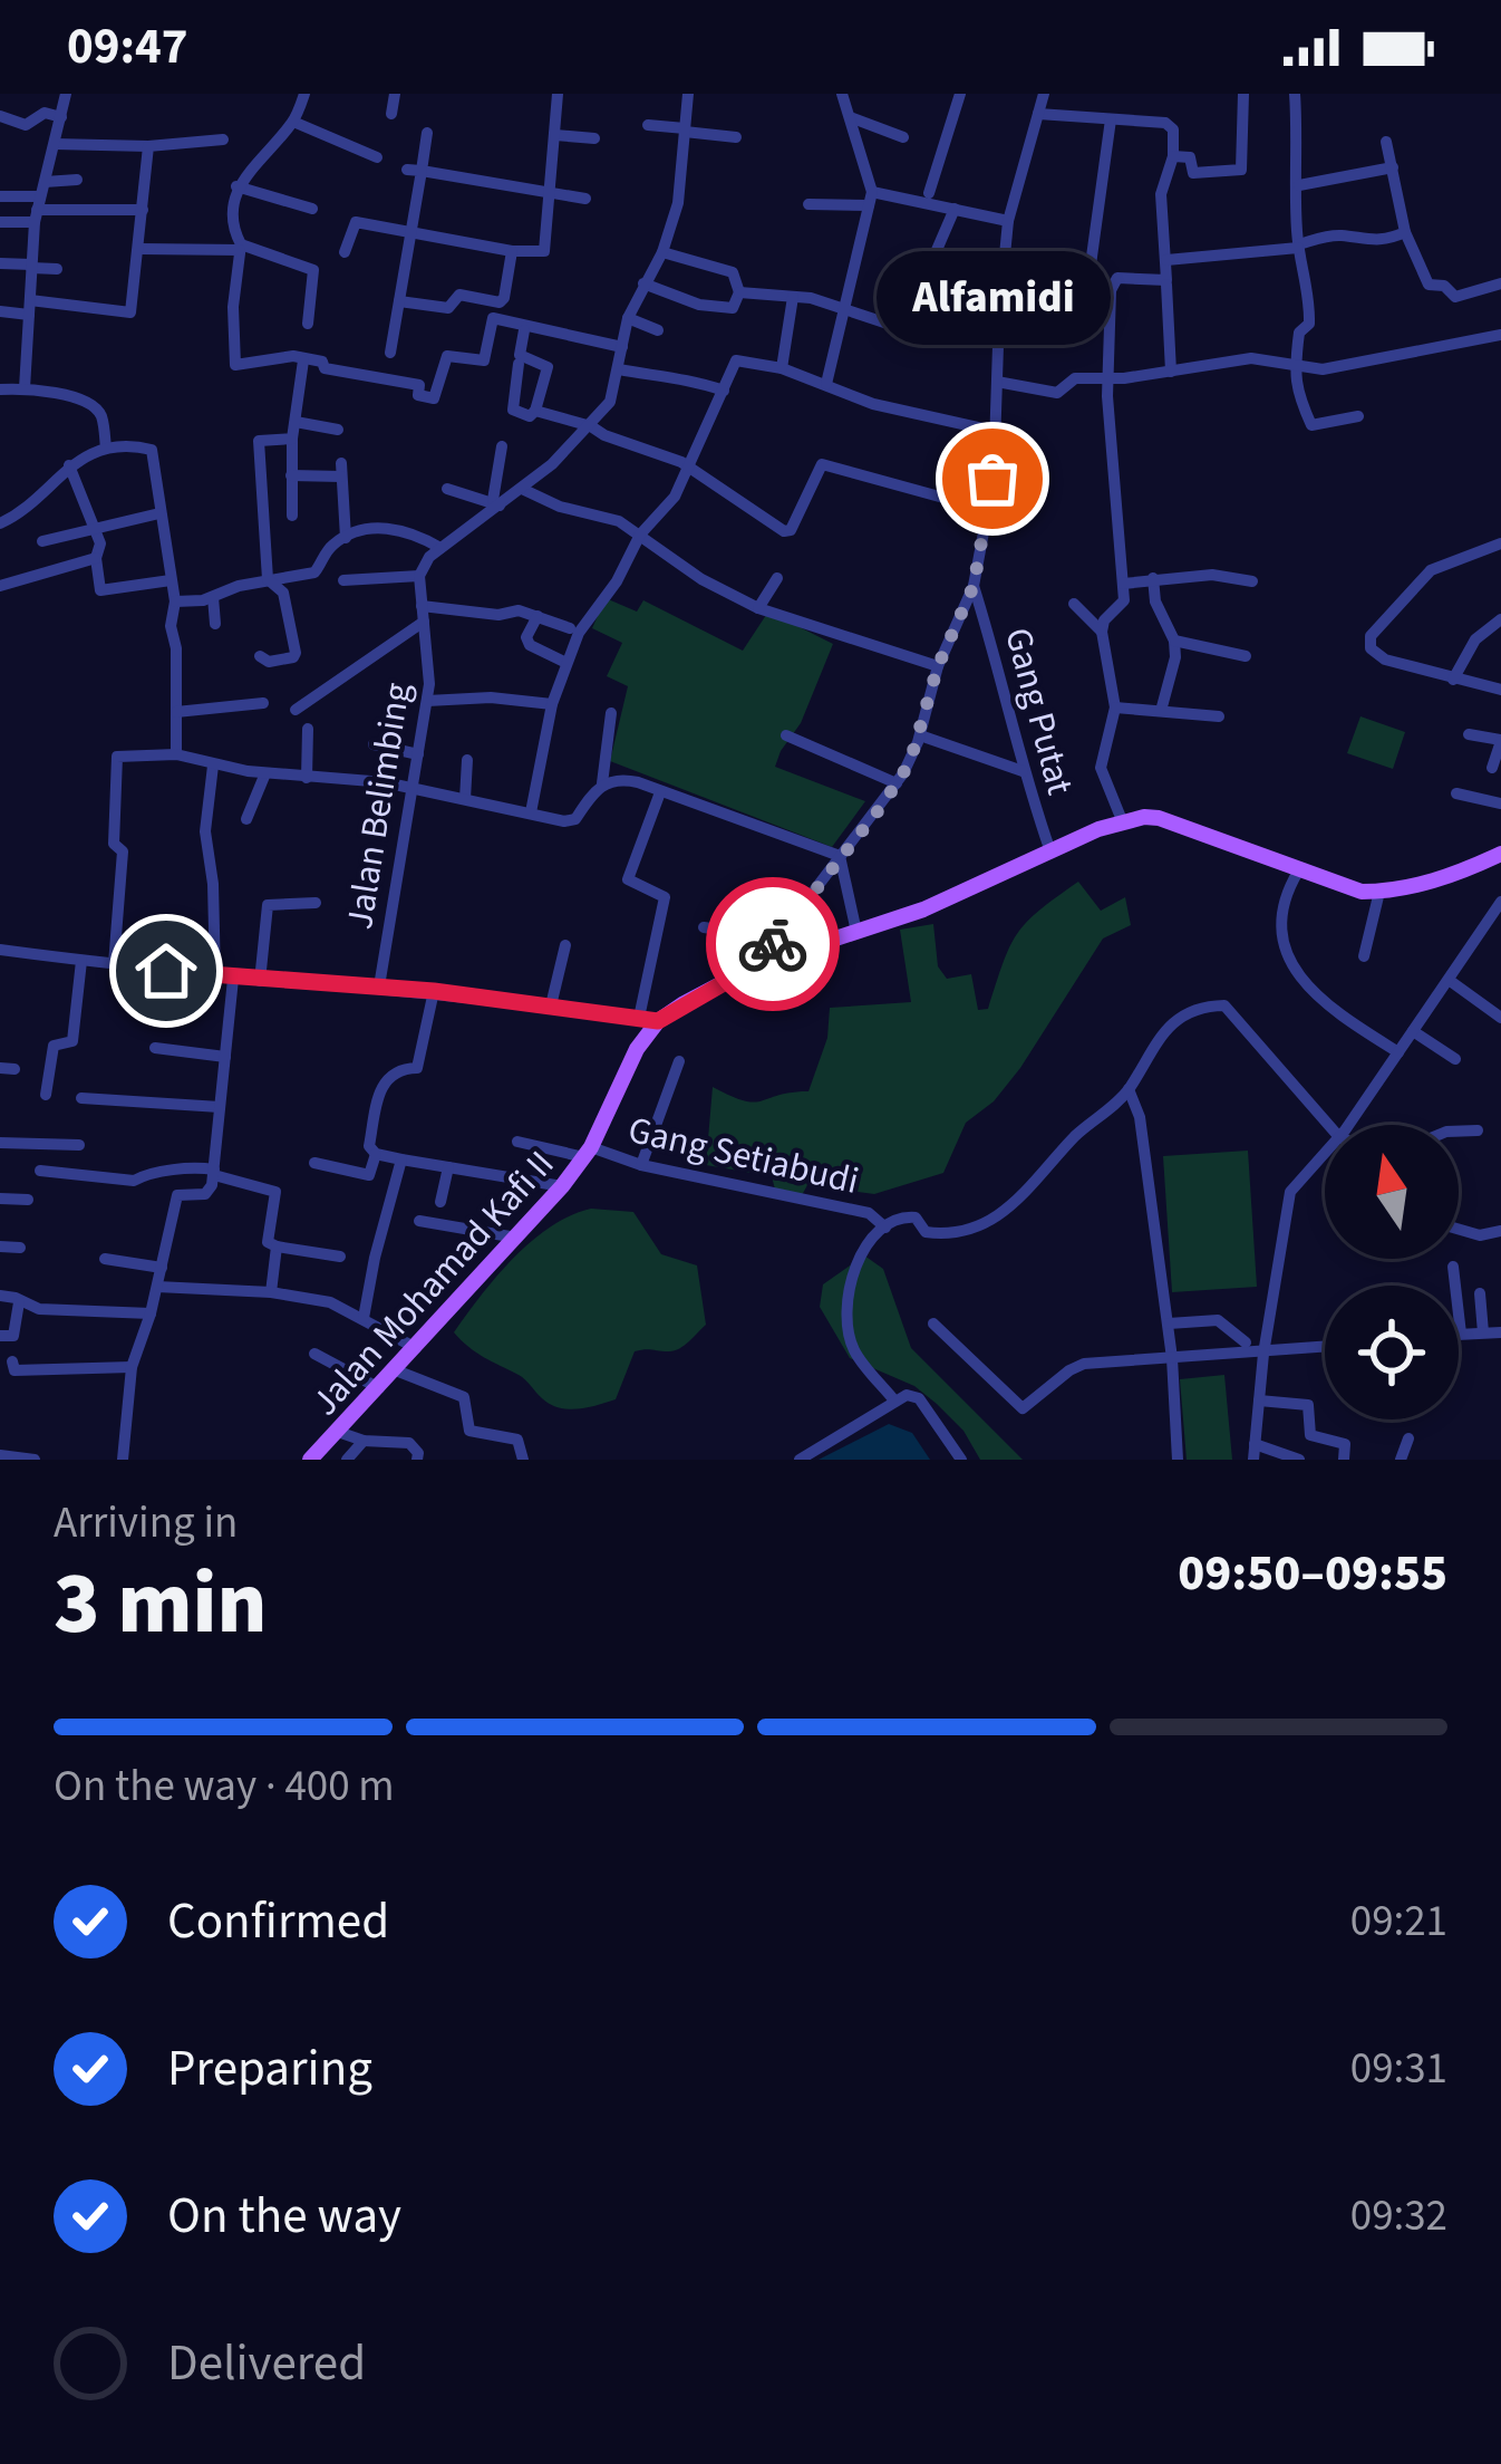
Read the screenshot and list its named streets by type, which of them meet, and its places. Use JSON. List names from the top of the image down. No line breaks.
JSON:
{"streets":{"main road":["Jalan Mohamad Kafi II"],"street":["Gang Putat","Jalan Belimbing","Gang Setiabudi"]},"crossings":[["Gang Putat","Jalan Mohamad Kafi II"],["Gang Setiabudi","Jalan Mohamad Kafi II"]],"places":["Alfamidi"],"north":"top","page":{"status":"09:47","bubble":"Alfamidi","heading":["3 min","Arriving in","09:50–09:55"],"bar":"On the way · 400 m","list":[["Confirmed","09:21"],["Preparing","09:31"],["On the way","09:32"],"Delivered"]}}
